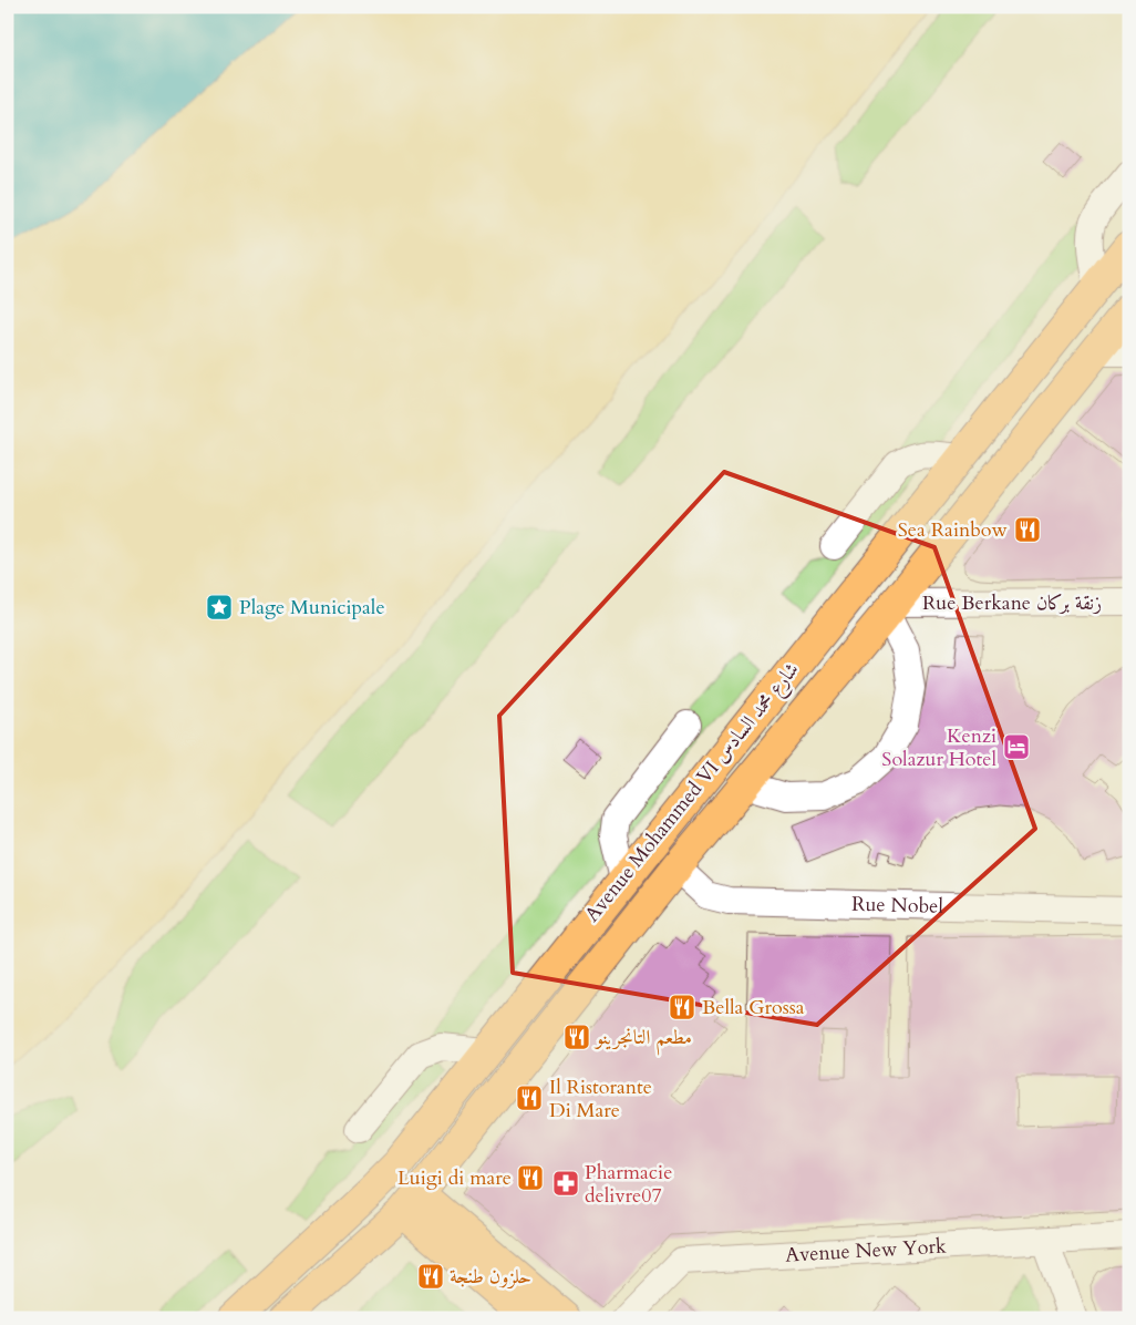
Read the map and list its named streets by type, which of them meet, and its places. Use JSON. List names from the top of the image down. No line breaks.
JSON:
{"streets":{"main road":["Avenue Mohammed VI شارع محمد السادس"],"street":["Rue Berkane زنقة بركان","Rue Nobel","Avenue New York"]},"crossings":[["Rue Berkane زنقة بركان","Avenue Mohammed VI شارع محمد السادس"],["Avenue Mohammed VI شارع محمد السادس","Rue Nobel"]],"places":{"restaurant":["Sea Rainbow","Bella Grossa","مطعم التانجرينو","Il Ristorante Di Mare","Luigi di mare","حلزون طنجة"],"place":["Plage Municipale"],"hotel":["Kenzi Solazur Hotel"],"pharmacy":["Pharmacie delivre07"]}}
